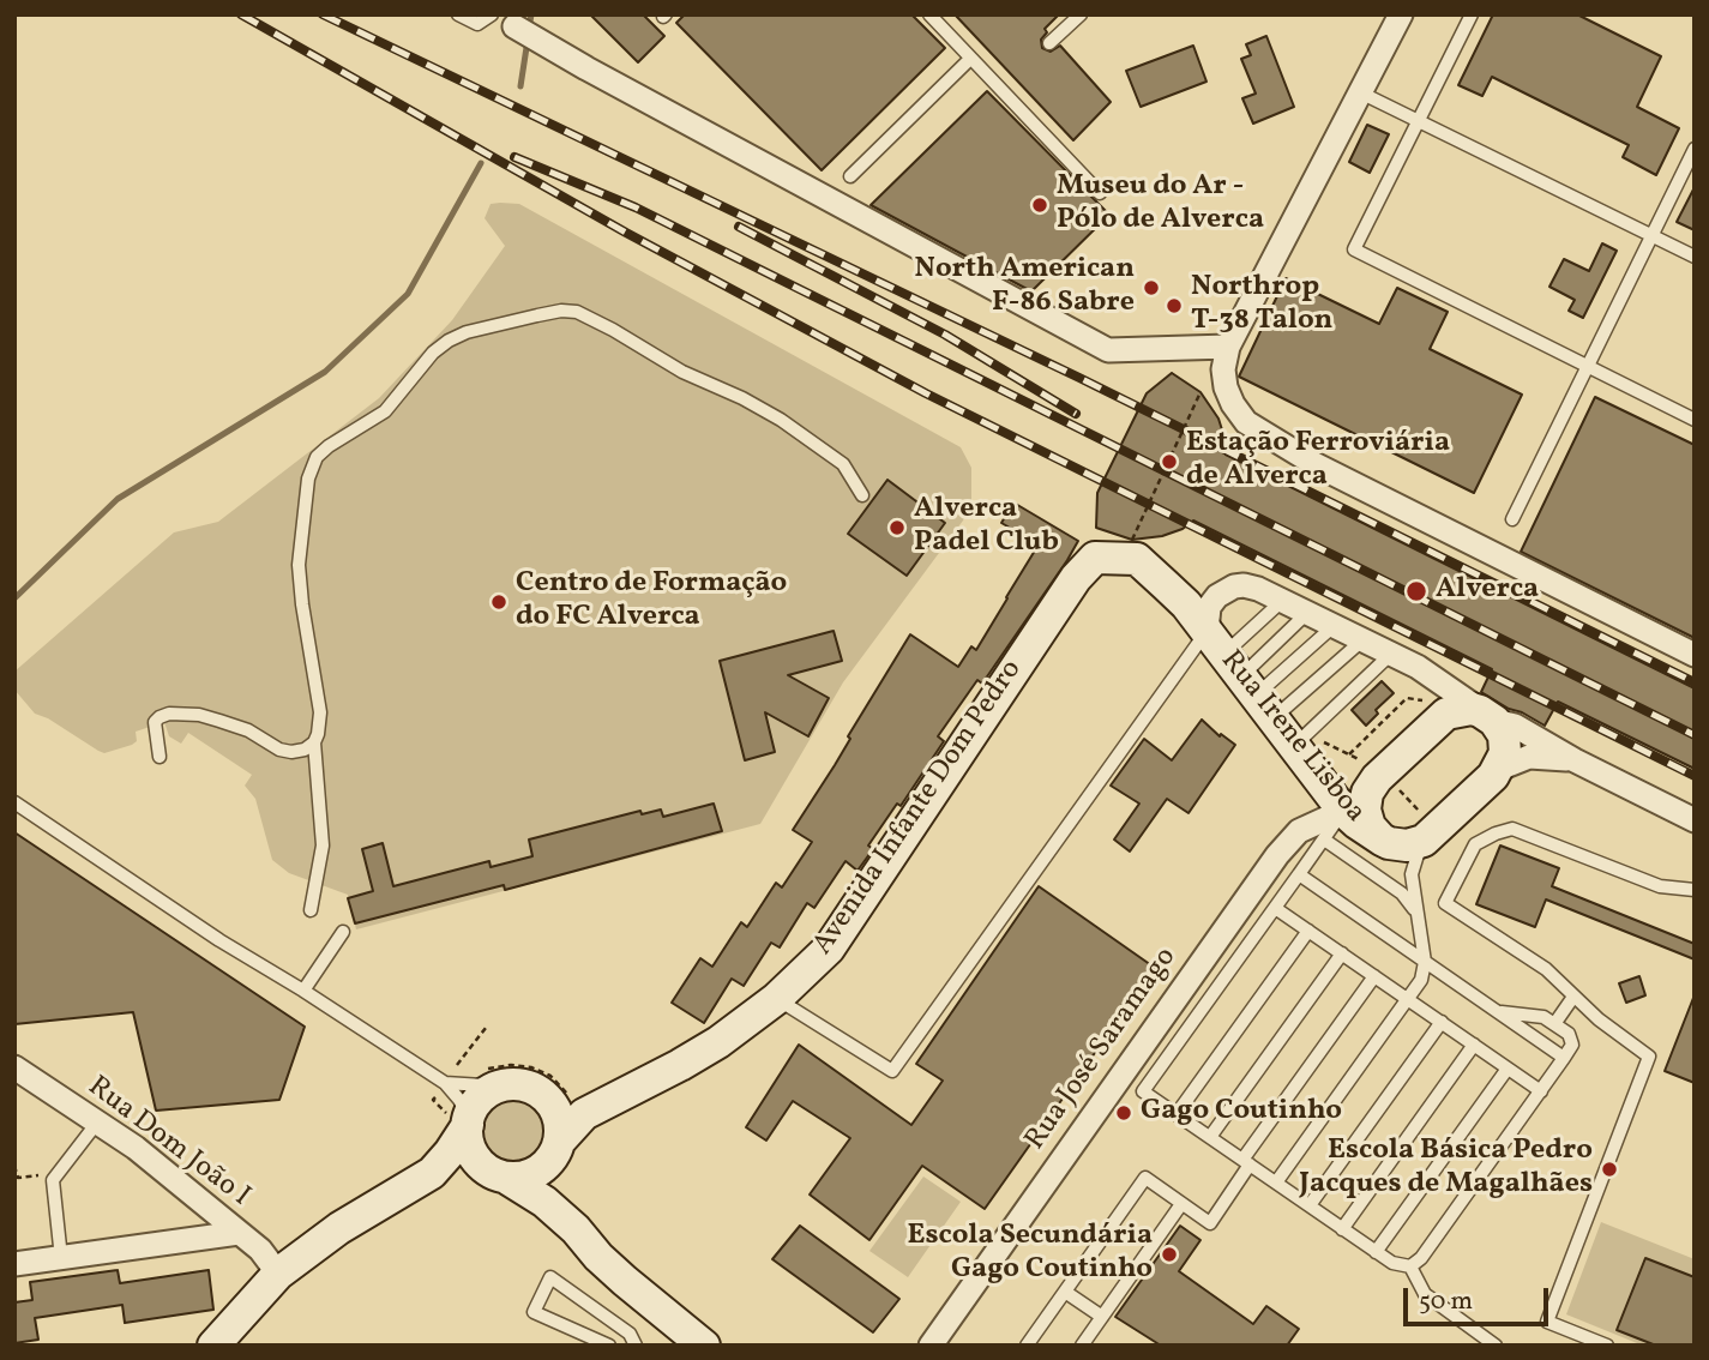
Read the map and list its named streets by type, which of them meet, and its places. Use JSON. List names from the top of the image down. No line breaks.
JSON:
{"streets":{"street":["Rua Irene Lisboa","Avenida Infante Dom Pedro","Rua José Saramago","Rua Dom João I"]},"crossings":[["Rua Irene Lisboa","Avenida Infante Dom Pedro"],["Rua Irene Lisboa","Rua José Saramago"]],"places":["Museu do Ar - Pólo de Alverca","North American F-86 Sabre","Northrop T-38 Talon","Estação Ferroviária de Alverca","Alverca Padel Club","Alverca","Centro de Formação do FC Alverca","Gago Coutinho","Escola Básica Pedro Jacques de Magalhães","Escola Secundária Gago Coutinho"],"scale_bar":"50 m"}
